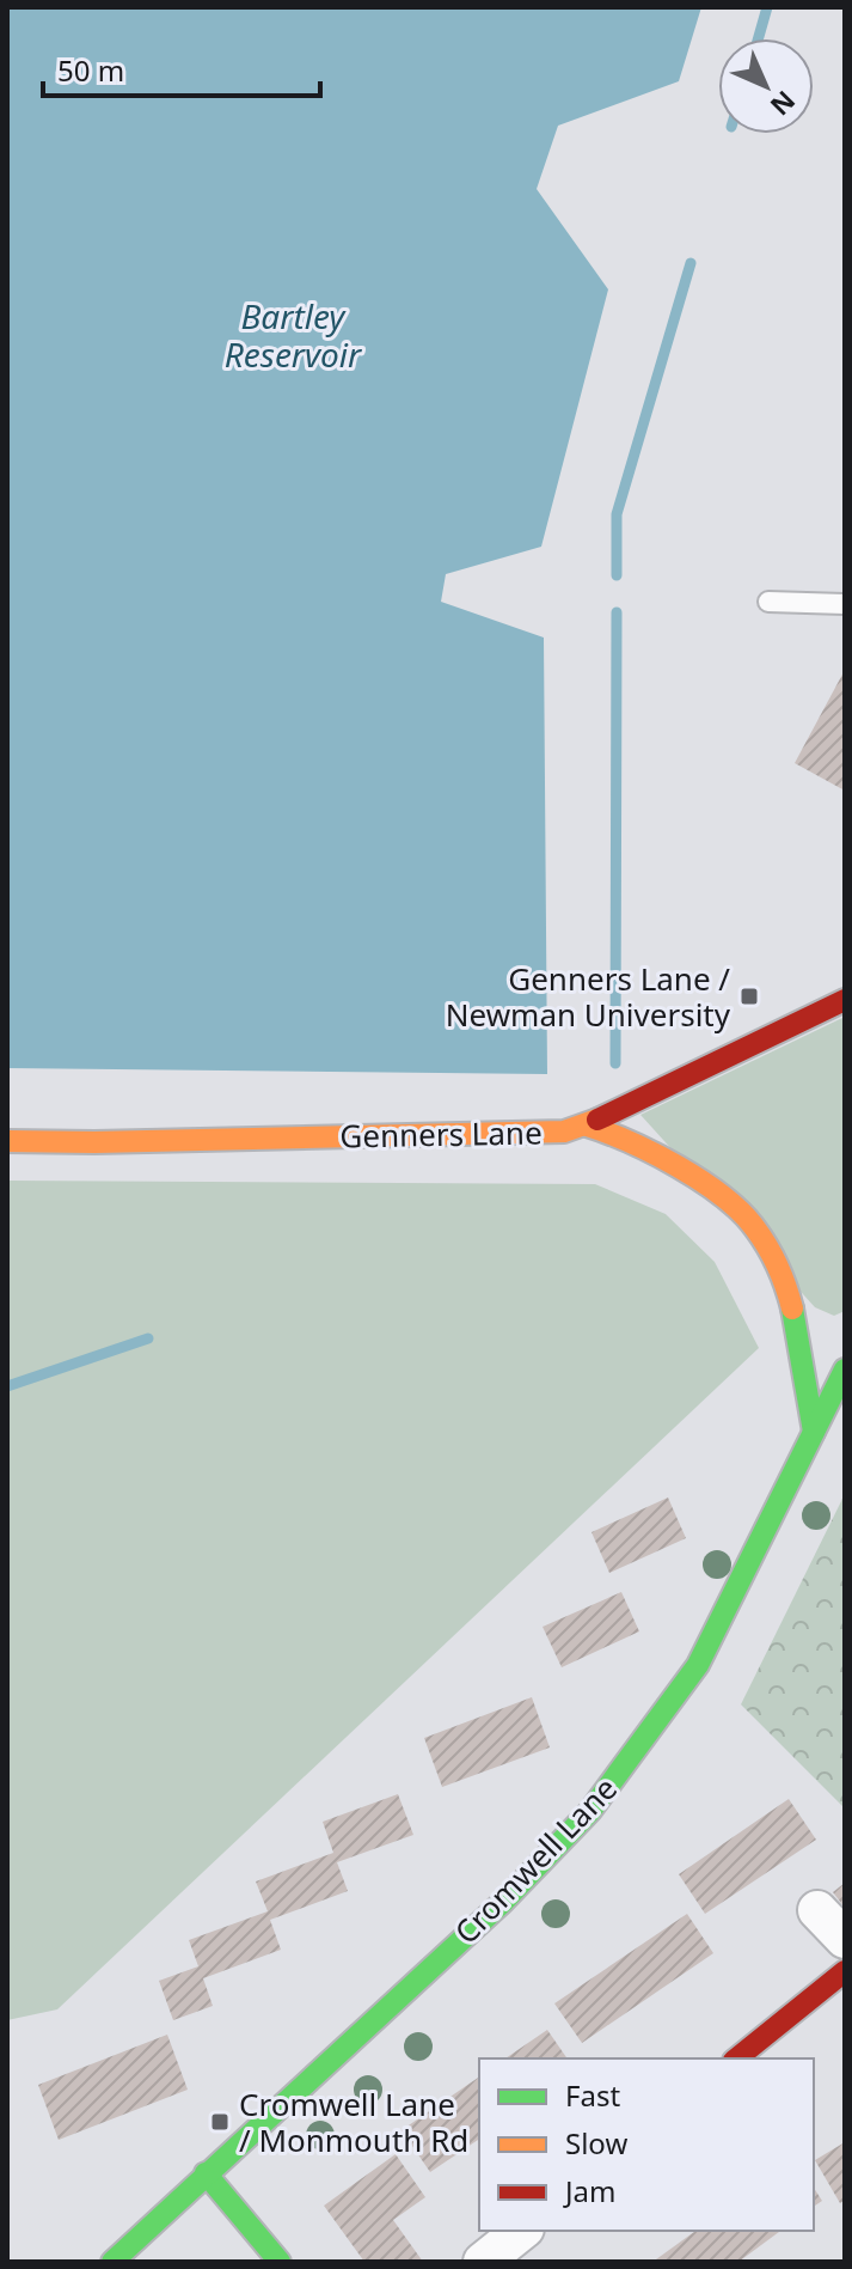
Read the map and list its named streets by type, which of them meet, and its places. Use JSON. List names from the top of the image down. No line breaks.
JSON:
{"streets":{"street":["Genners Lane","Cromwell Lane"]},"water":["Bartley Reservoir"],"places":{"transit":["Genners Lane / Newman University","Cromwell Lane / Monmouth Rd"]},"legend":["Fast","Slow","Jam"],"scale_bar":"50 m","north":"bottom right"}
